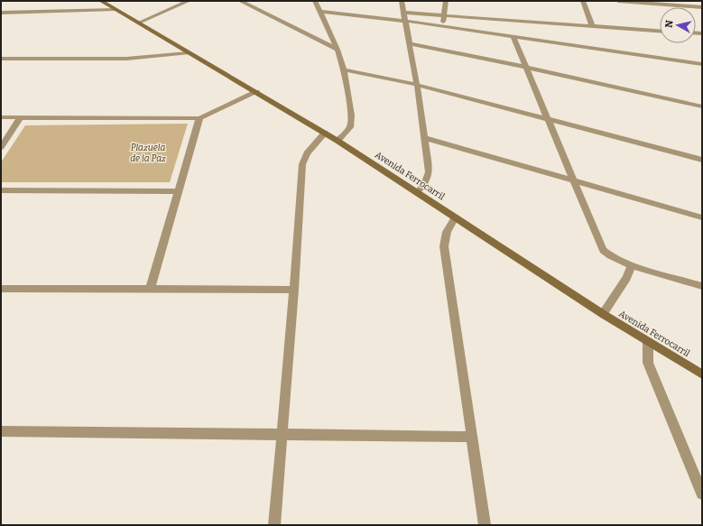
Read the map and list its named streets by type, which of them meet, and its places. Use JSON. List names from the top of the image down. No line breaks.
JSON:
{"streets":{"main road":["Avenida Ferrocarril"]},"parks":["Plazuela de la Paz"],"north":"left"}
